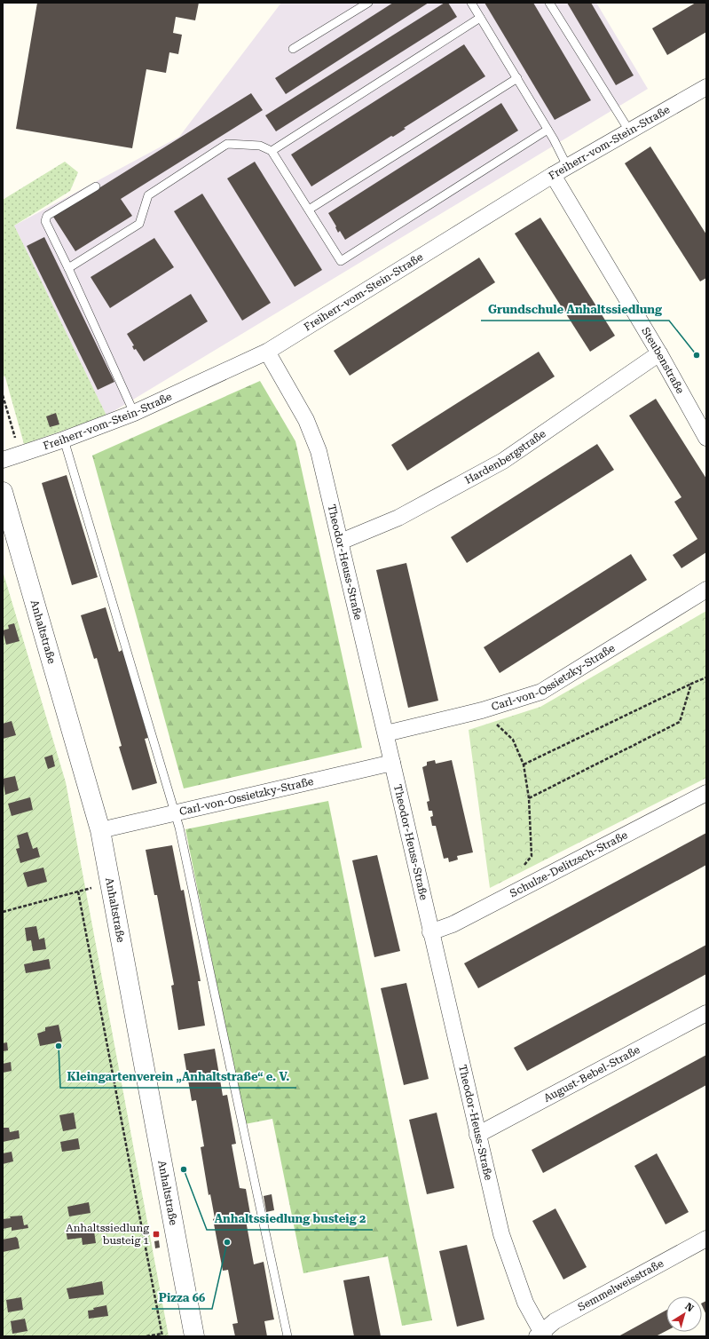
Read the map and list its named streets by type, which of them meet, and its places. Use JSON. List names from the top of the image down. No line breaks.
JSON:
{"streets":{"street":["Freiherr-vom-Stein-Straße","Steubenstraße","Hardenbergstraße","Theodor-Heuss-Straße","Anhaltstraße","Carl-von-Ossietzky-Straße","Schulze-Delitzsch-Straße","August-Bebel-Straße","Semmelweisstraße"]},"crossings":[["Freiherr-vom-Stein-Straße","Steubenstraße"],["Freiherr-vom-Stein-Straße","Theodor-Heuss-Straße"],["Steubenstraße","Hardenbergstraße"],["Hardenbergstraße","Theodor-Heuss-Straße"],["Theodor-Heuss-Straße","Carl-von-Ossietzky-Straße"],["Theodor-Heuss-Straße","Schulze-Delitzsch-Straße"],["Theodor-Heuss-Straße","August-Bebel-Straße"],["Theodor-Heuss-Straße","Semmelweisstraße"],["Anhaltstraße","Carl-von-Ossietzky-Straße"]],"places":{"other":["Grundschule Anhaltssiedlung","Kleingartenverein „Anhaltstraße“ e. V.","Anhaltssiedlung busteig 2","Pizza 66"],"transit":["Anhaltssiedlung busteig 1"]},"north":"top right"}
